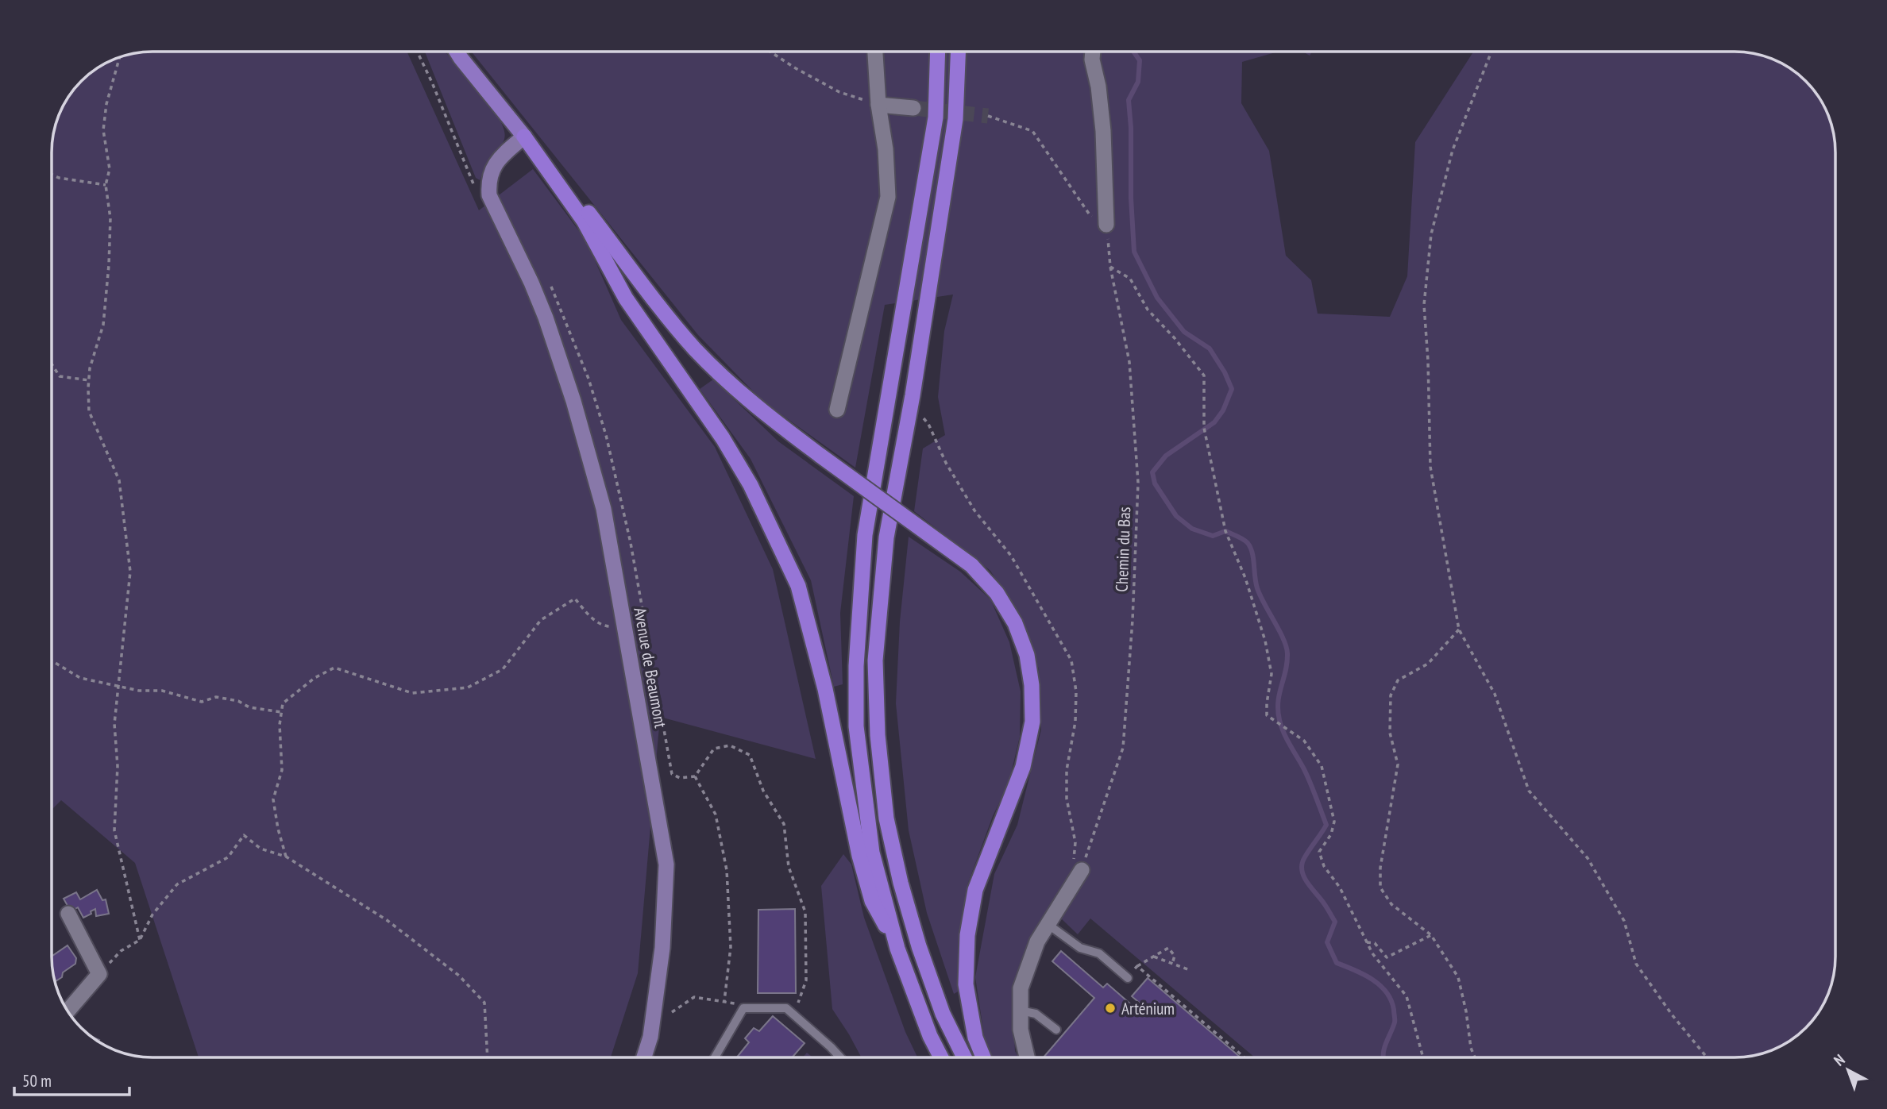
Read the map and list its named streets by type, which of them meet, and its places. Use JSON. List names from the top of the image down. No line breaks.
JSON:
{"streets":{"main road":["Avenue de Beaumont"],"path":["Chemin du Bas"]},"places":["Arténium"],"scale_bar":"50 m","north":"top left"}
